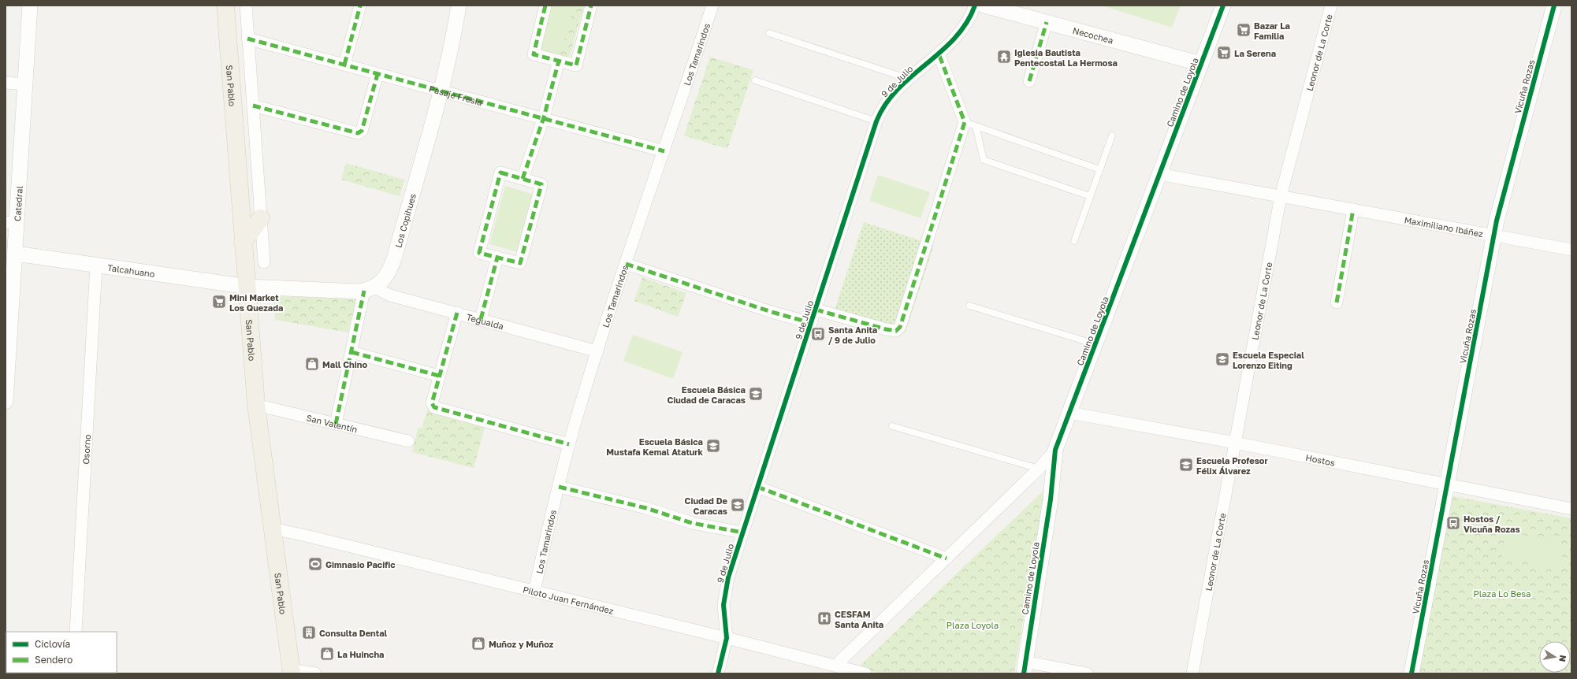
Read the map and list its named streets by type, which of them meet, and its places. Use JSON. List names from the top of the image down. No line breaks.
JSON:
{"streets":{"main road":["San Pablo"],"street":["Necochea","Leonor de La Corte","Los Tamarindos","9 de Julio","Vicuña Rozas","Camino de Loyola","Pasaje Fresia","Catedral","Los Copihues","Maximiliano Ibáñez","Talcahuano","Tegualda","San Valentín","Osorno","Hostos","Piloto Juan Fernández"]},"crossings":[["Necochea","Camino de Loyola"],["Leonor de La Corte","Maximiliano Ibáñez"],["Leonor de La Corte","Hostos"],["Los Tamarindos","Pasaje Fresia"],["Los Tamarindos","Tegualda"],["Los Tamarindos","Piloto Juan Fernández"],["9 de Julio","Piloto Juan Fernández"],["San Pablo","Talcahuano"],["San Pablo","Tegualda"],["San Pablo","San Valentín"],["San Pablo","Piloto Juan Fernández"],["Vicuña Rozas","Maximiliano Ibáñez"],["Vicuña Rozas","Hostos"],["Camino de Loyola","Maximiliano Ibáñez"],["Camino de Loyola","Hostos"],["Camino de Loyola","Piloto Juan Fernández"],["Pasaje Fresia","Los Copihues"],["Catedral","Talcahuano"],["Los Copihues","Tegualda"],["Talcahuano","Tegualda"],["Talcahuano","Osorno"]],"parks":["Plaza Lo Besa","Plaza Loyola"],"places":{"supermarket":["Bazar La Familia","La Serena","Mini Market Los Quezada"],"temple":["Iglesia Bautista Pentecostal La Hermosa"],"bus stop":["Santa Anita / 9 de Julio","Hostos / Vicuña Rozas"],"school or university":["Escuela Especial Lorenzo Eiting","Escuela Básica Ciudad de Caracas","Escuela Básica Mustafa Kemal Ataturk","Escuela Profesor Félix Álvarez","Ciudad De Caracas"],"shop":["Mall Chino","Muñoz y Muñoz","La Huincha"],"sports":["Gimnasio Pacific"],"hospital":["CESFAM Santa Anita"],"building":["Consulta Dental"]},"legend":["Ciclovía","Sendero"],"north":"right"}
